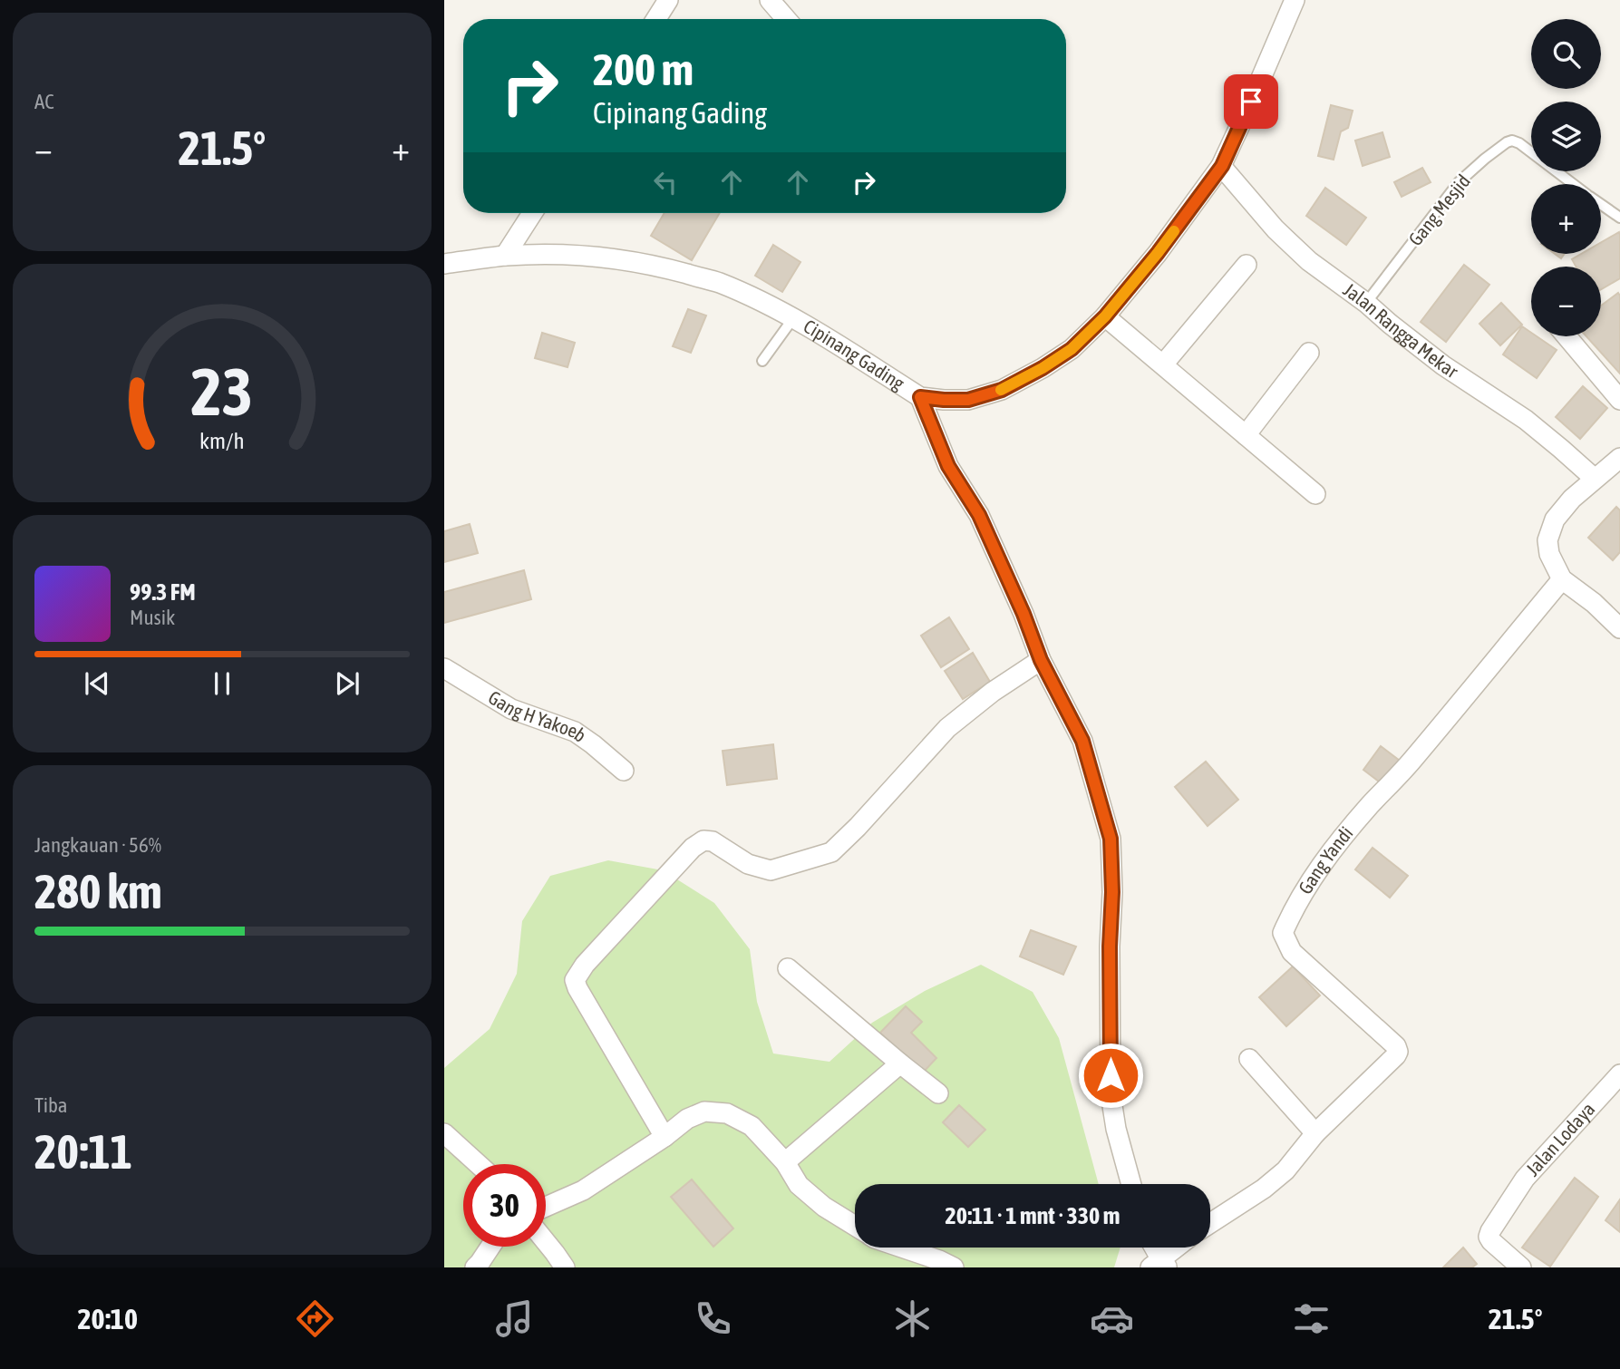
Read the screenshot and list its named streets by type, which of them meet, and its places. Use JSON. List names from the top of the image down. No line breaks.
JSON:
{"streets":{"street":["Jalan Rangga Mekar","Cipinang Gading","Gang H Yakoeb","Gang Yandi","Jalan Lodaya"],"lane":["Gang Mesjid"]},"crossings":[["Gang Mesjid","Jalan Rangga Mekar"],["Jalan Rangga Mekar","Cipinang Gading"]],"page":{"tile":["AC",["Jangkauan · 56%","280 km"],["Tiba","20:11"]],"map_buttons":["+","−"],"turn":["200 m","Cipinang Gading"],"heat":["−","21.5°","+"],"song":["99.3 FM","Musik"],"limit":"30","trip":"20:11 · 1 mnt · 330 m","tabs":["20:10","21.5°"],"gauge":["23","km/h"]}}
